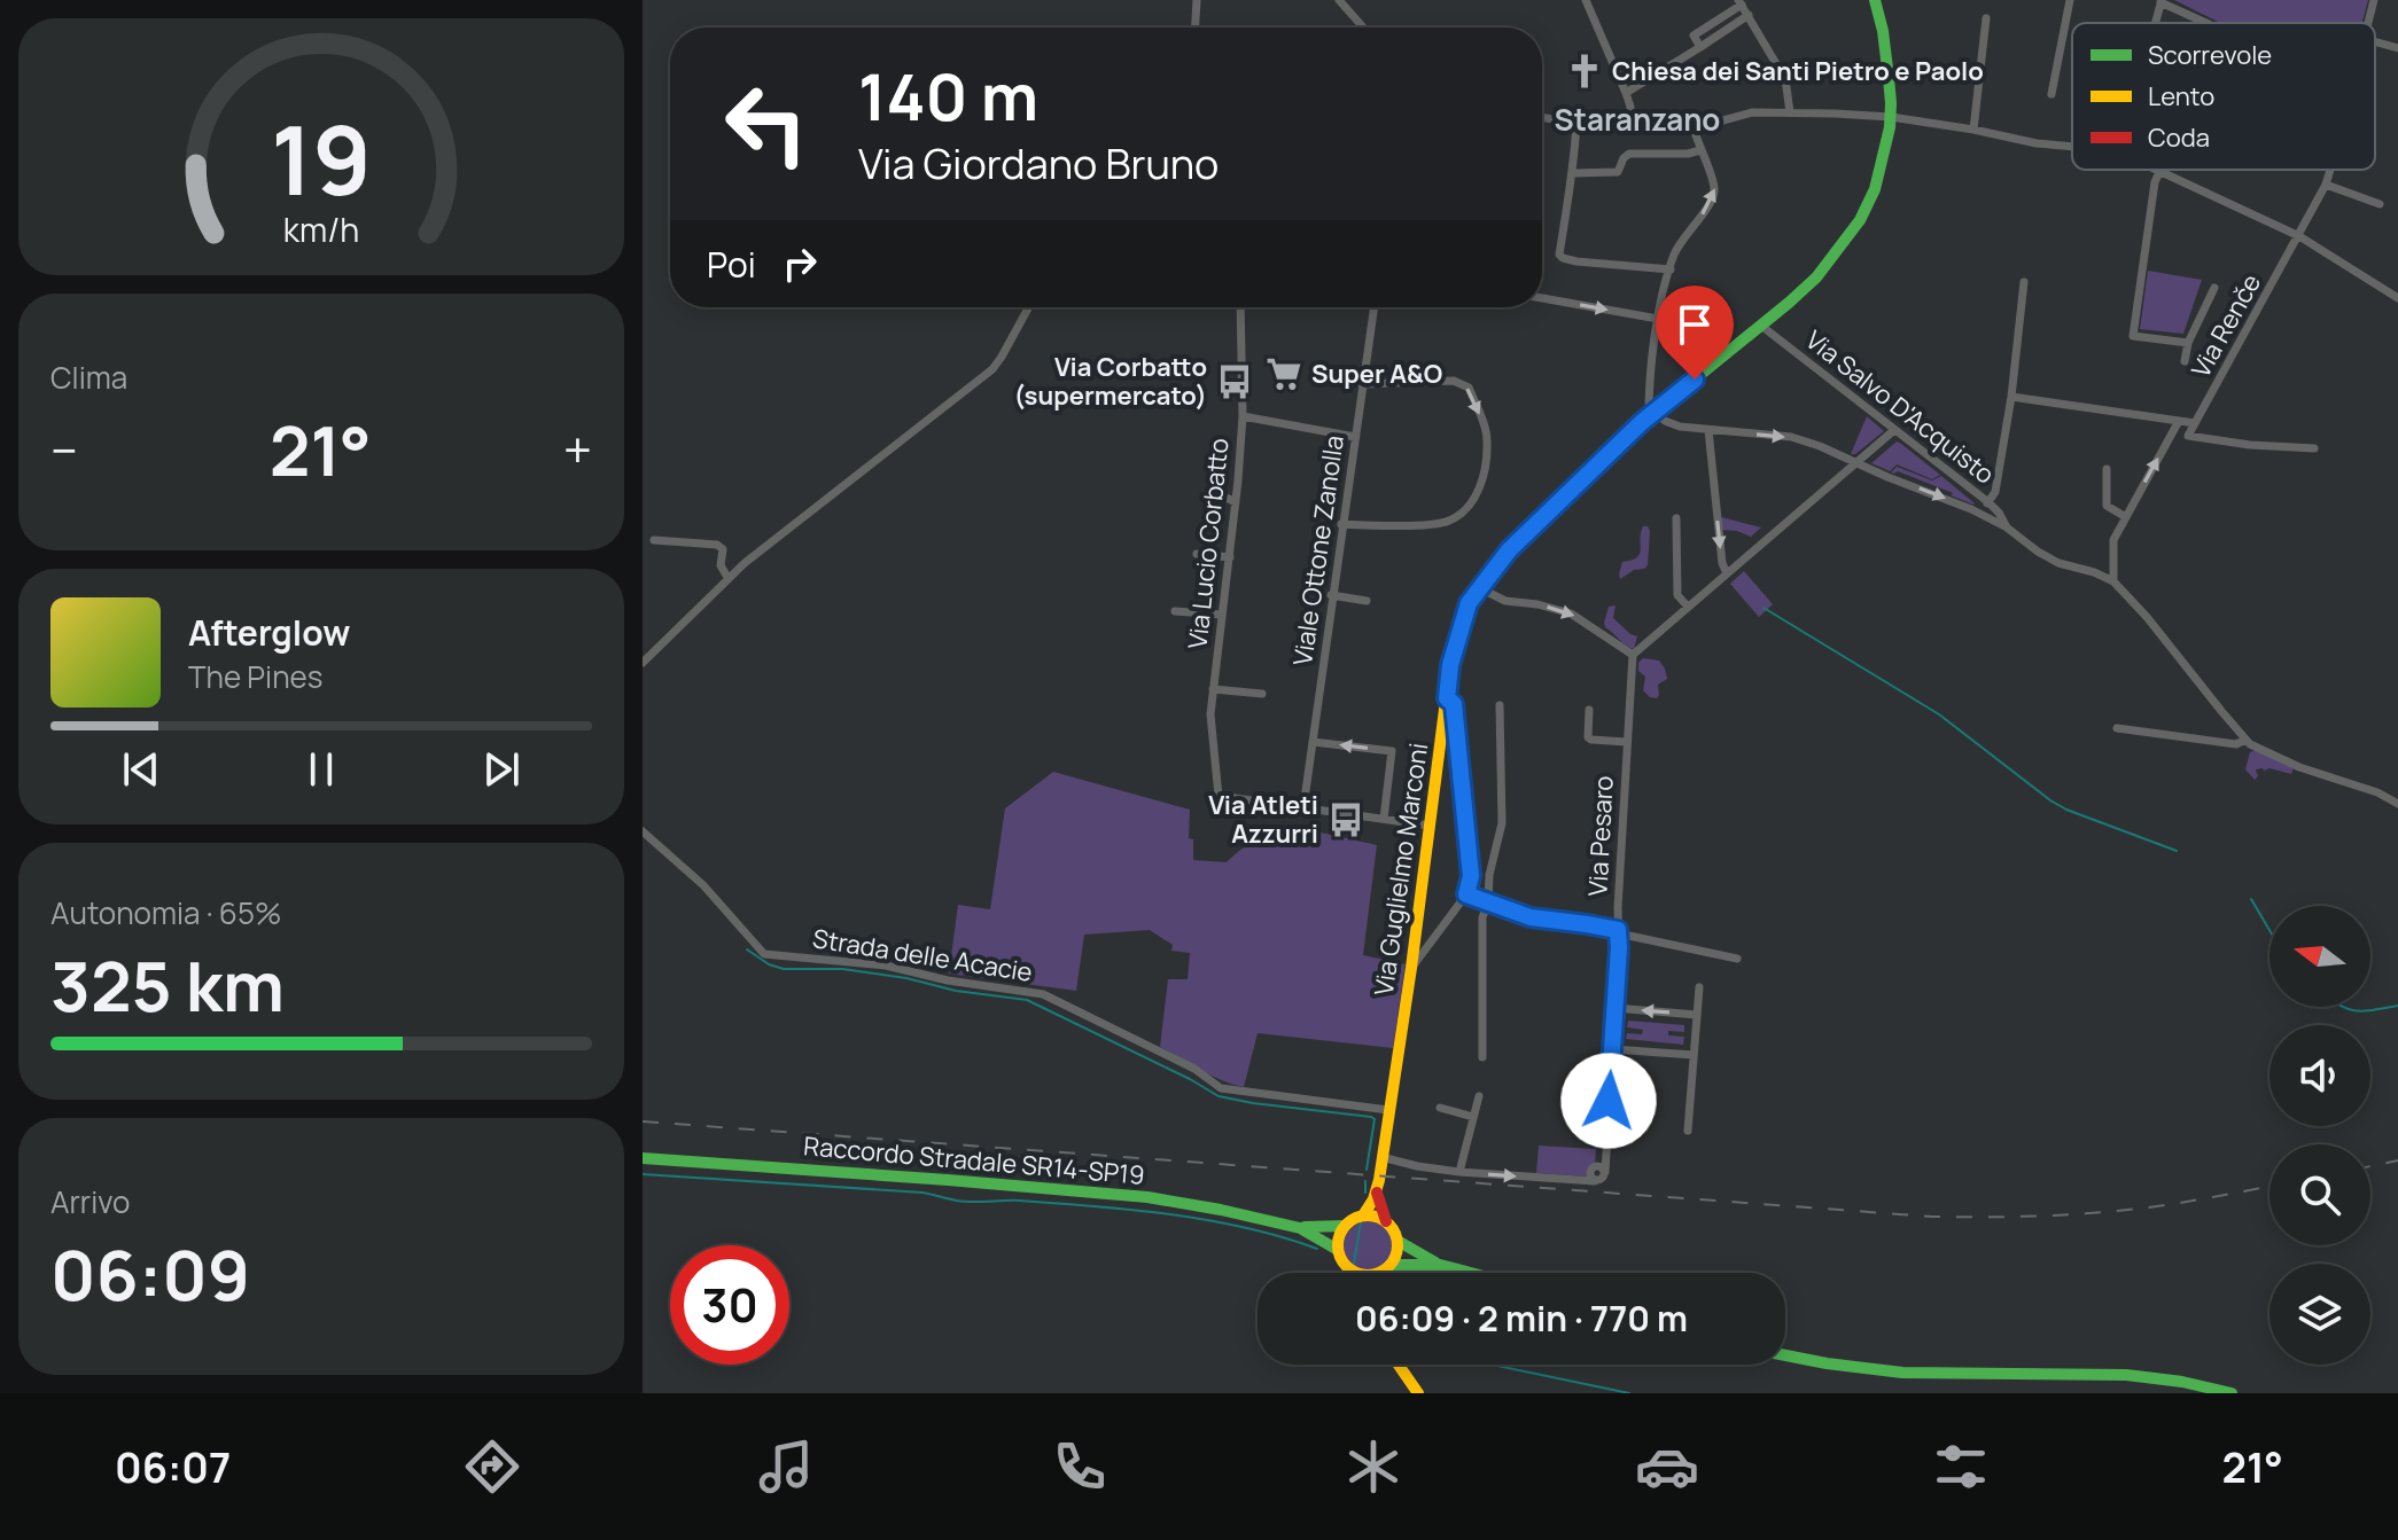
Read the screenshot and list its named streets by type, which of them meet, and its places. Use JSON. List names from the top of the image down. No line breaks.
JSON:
{"streets":{"main road":["Via Guglielmo Marconi","Raccordo Stradale SR14-SP19"],"street":["Via Renče","Via Salvo D'Acquisto","Via Lucio Corbatto","Viale Ottone Zanolla","Via Pesaro","Strada delle Acacie"]},"crossings":[["Via Salvo D'Acquisto","Via Guglielmo Marconi"],["Via Lucio Corbatto","Viale Ottone Zanolla"],["Via Guglielmo Marconi","Strada delle Acacie"],["Via Guglielmo Marconi","Raccordo Stradale SR14-SP19"]],"districts":["Staranzano"],"places":{"church":["Chiesa dei Santi Pietro e Paolo"],"supermarket":["Super A&O"],"bus stop":["Via Corbatto (supermercato)","Via Atleti Azzurri"]},"legend":["Scorrevole","Lento","Coda"],"north":"left","page":{"turn":["140 m","Via Giordano Bruno"],"then":"Poi","tile":["Clima",["Autonomia · 65%","325 km"],["Arrivo","06:09"]],"heat":["−","21°","+"],"song":["Afterglow","The Pines"],"limit":"30","trip":"06:09 · 2 min · 770 m","tabs":["06:07","21°"],"gauge":["19","km/h"]}}
